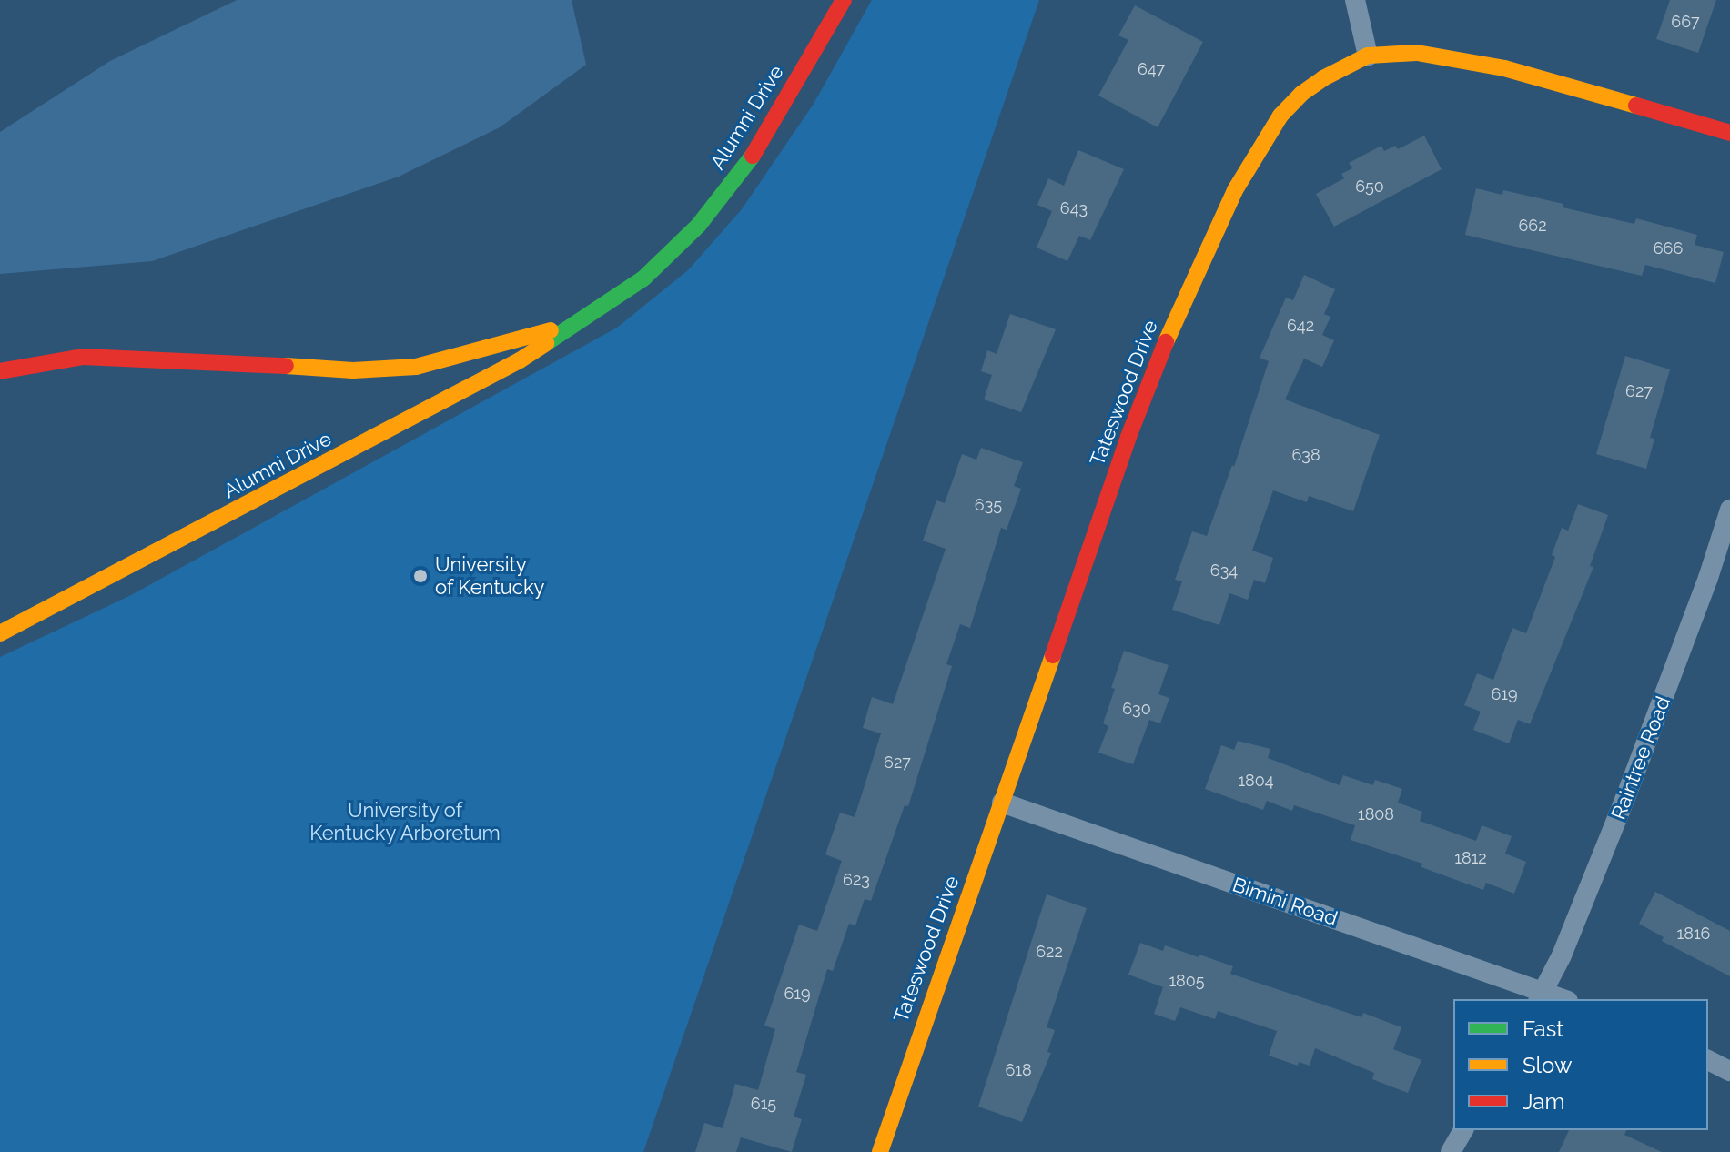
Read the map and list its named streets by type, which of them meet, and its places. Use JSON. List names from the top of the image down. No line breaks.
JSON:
{"streets":{"main road":["Alumni Drive","Tateswood Drive"],"street":["Raintree Road","Bimini Road"]},"crossings":[["Tateswood Drive","Bimini Road"],["Raintree Road","Bimini Road"]],"parks":["University of Kentucky Arboretum"],"places":["University of Kentucky"],"house_numbers":["667","647","650","643","662","666","642","627","638","635","634","619","630","627","1804","1808","1812","623","1816","622","1805","619","618","615"],"legend":["Fast","Slow","Jam"]}
